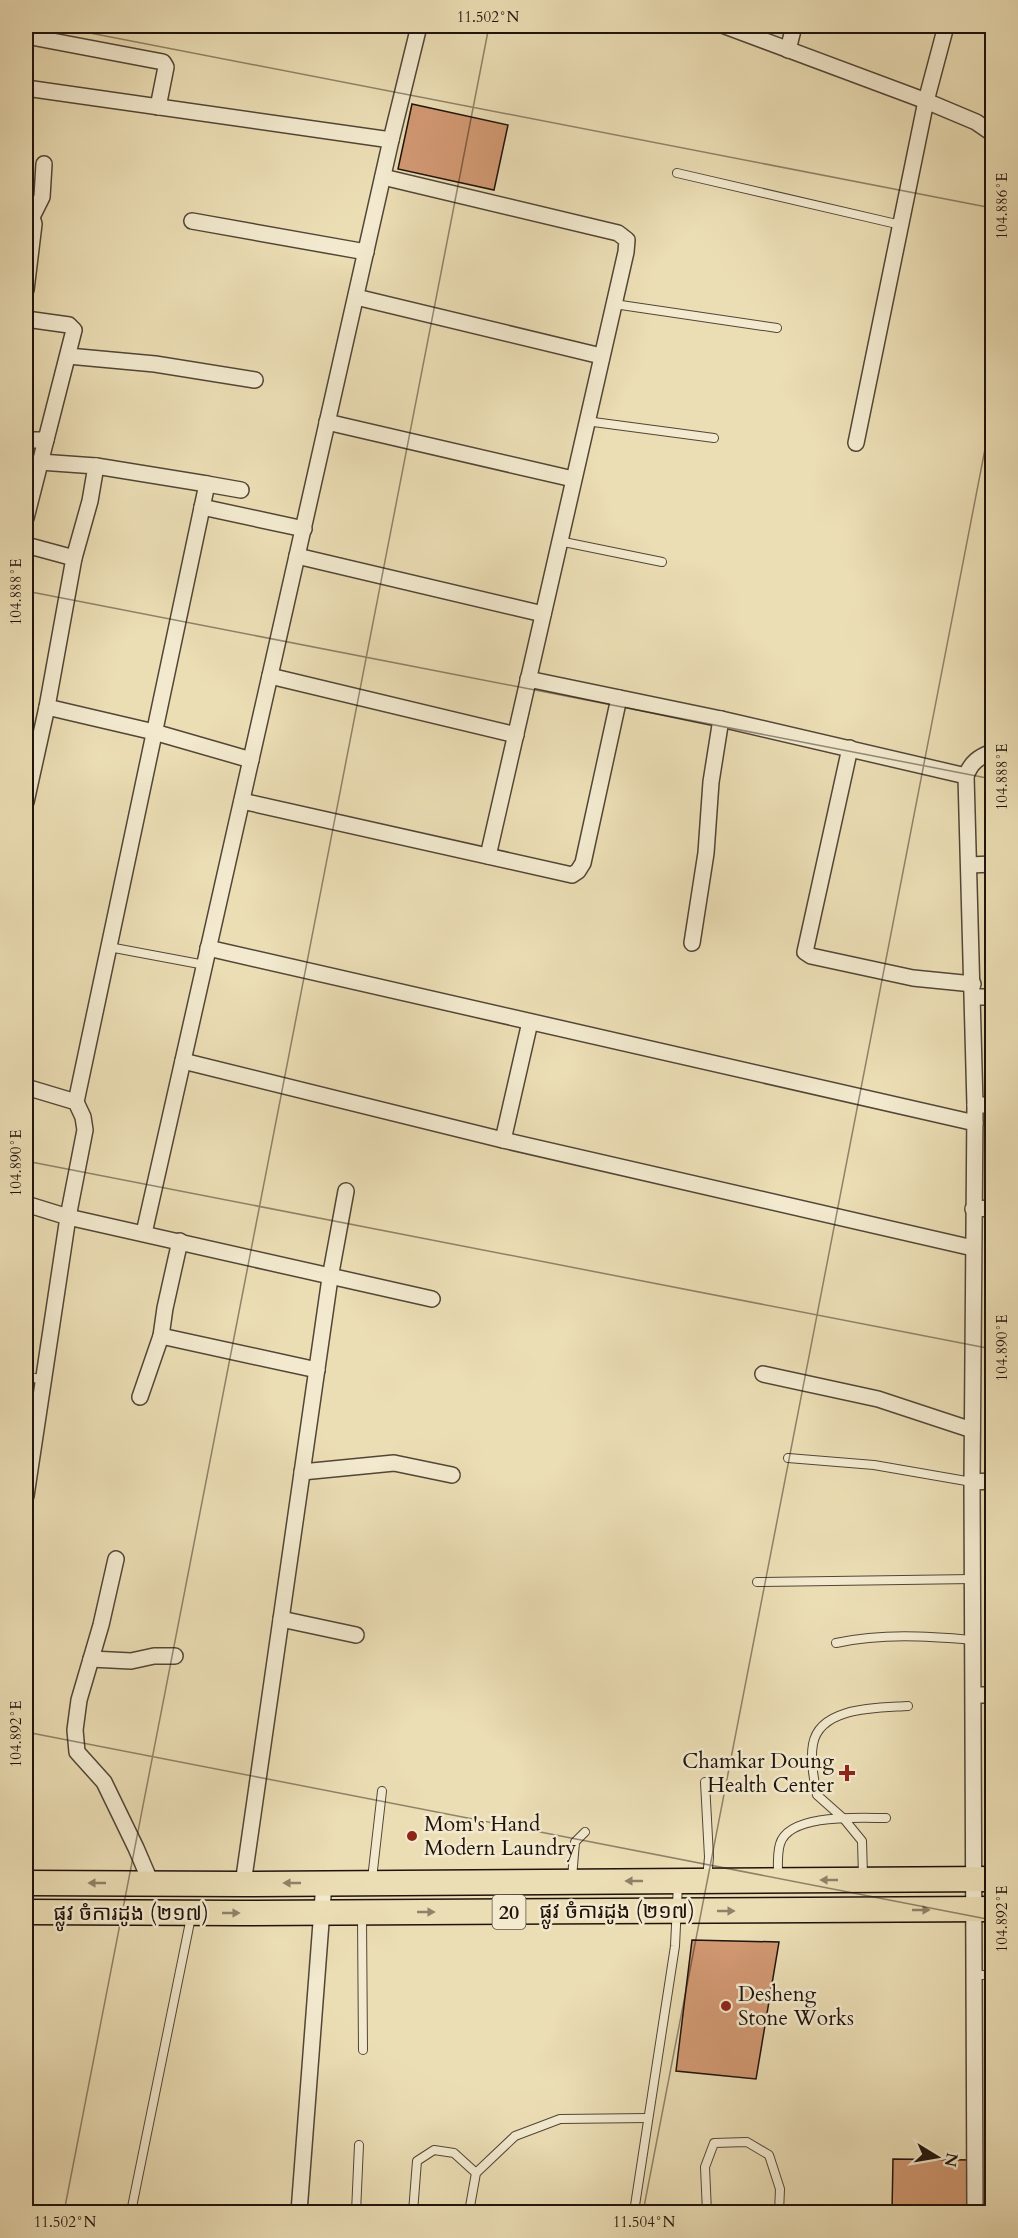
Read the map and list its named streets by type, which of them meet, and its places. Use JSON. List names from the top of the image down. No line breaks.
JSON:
{"streets":{"main road":["ផ្លូវ ចំការដូង (២១៧)","20"]},"places":{"health":["Chamkar Doung Health Center"],"other":["Mom's Hand Modern Laundry","Desheng Stone Works"]},"north":"right","coordinates":["11.502°N","104.886°E","104.888°E","104.890°E","104.892°E","11.504°N"]}
